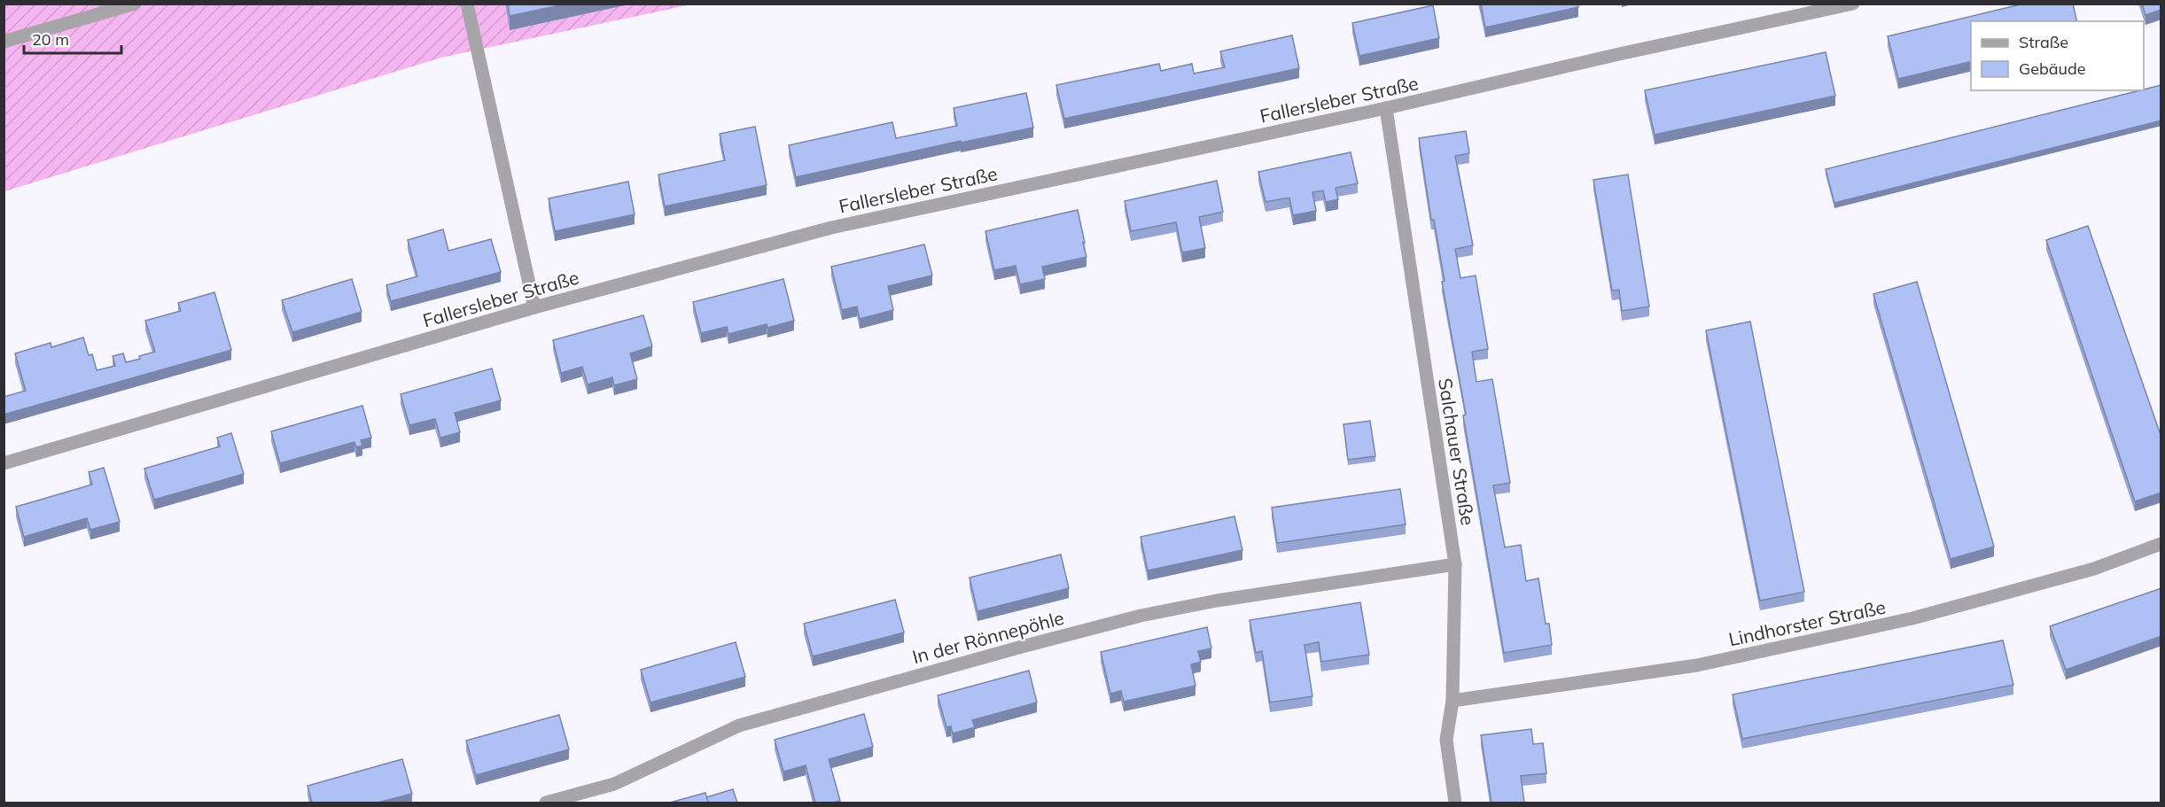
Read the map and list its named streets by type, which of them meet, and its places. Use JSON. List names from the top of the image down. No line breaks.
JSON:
{"streets":{"street":["Fallersleber Straße","Salchauer Straße","Lindhorster Straße","In der Rönnepöhle"]},"crossings":[["Fallersleber Straße","Salchauer Straße"],["Salchauer Straße","Lindhorster Straße"],["Salchauer Straße","In der Rönnepöhle"]],"legend":["Straße","Gebäude"],"scale_bar":"20 m"}
